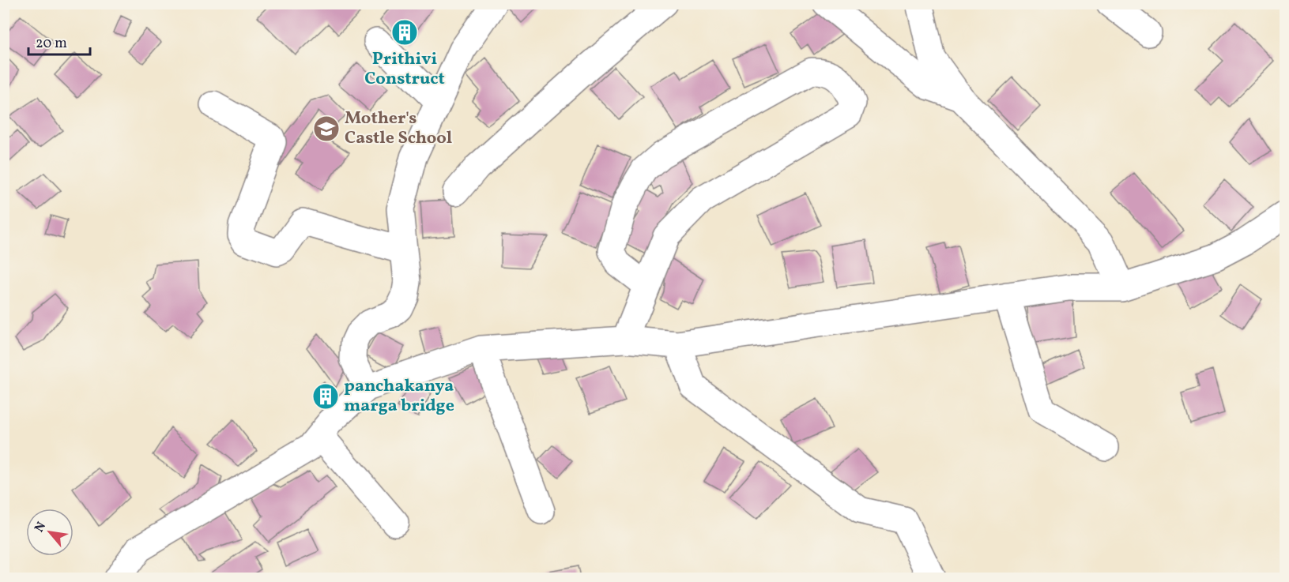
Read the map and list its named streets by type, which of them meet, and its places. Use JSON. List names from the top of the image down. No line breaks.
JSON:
{"places":{"building":["Prithivi Construct","panchakanya marga bridge"],"school or university":["Mother's Castle School"]},"scale_bar":"20 m","north":"top left"}
